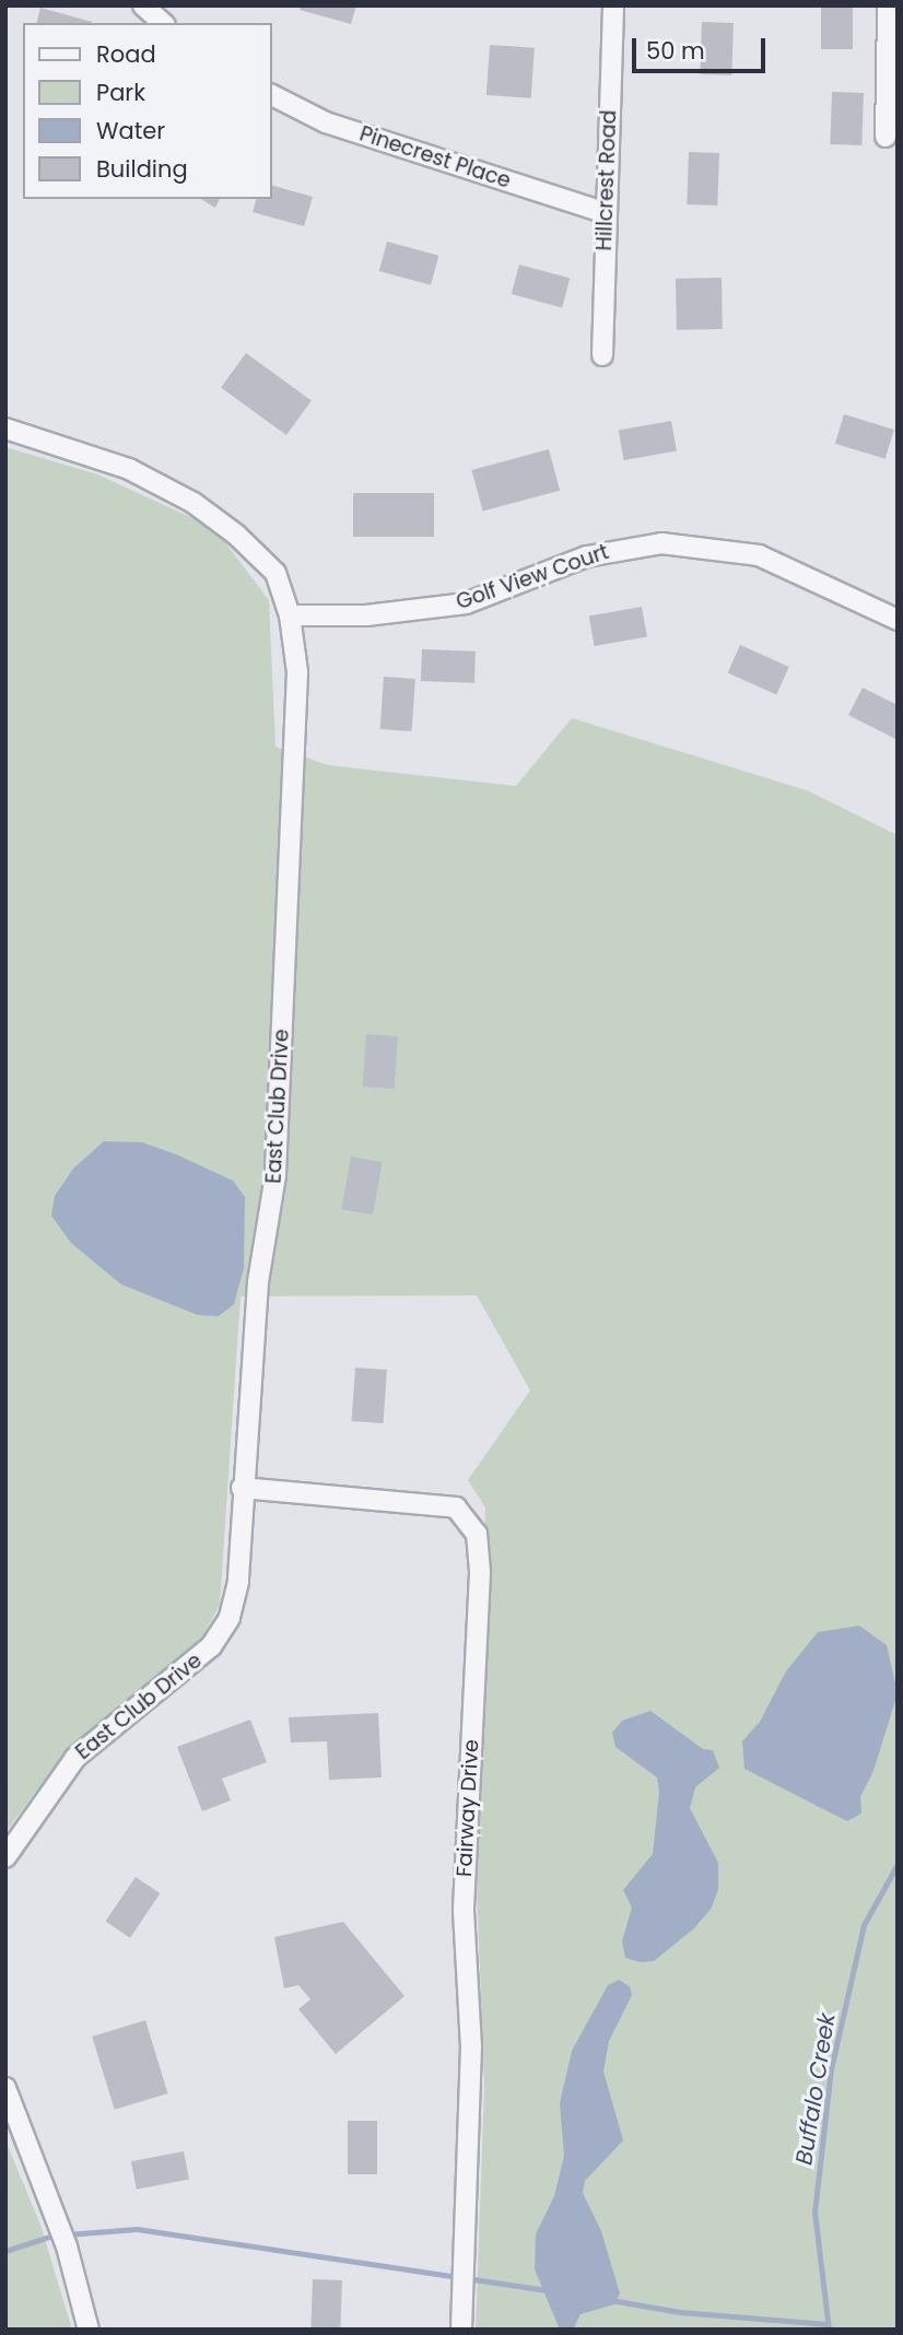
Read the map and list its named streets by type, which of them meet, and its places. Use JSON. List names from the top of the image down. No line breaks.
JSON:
{"streets":{"street":["Pinecrest Place","Hillcrest Road","Golf View Court","East Club Drive","Fairway Drive"]},"crossings":[["Pinecrest Place","Hillcrest Road"],["Golf View Court","East Club Drive"],["East Club Drive","Fairway Drive"]],"water":["Buffalo Creek"],"legend":["Road","Park","Water","Building"],"scale_bar":"50 m"}
